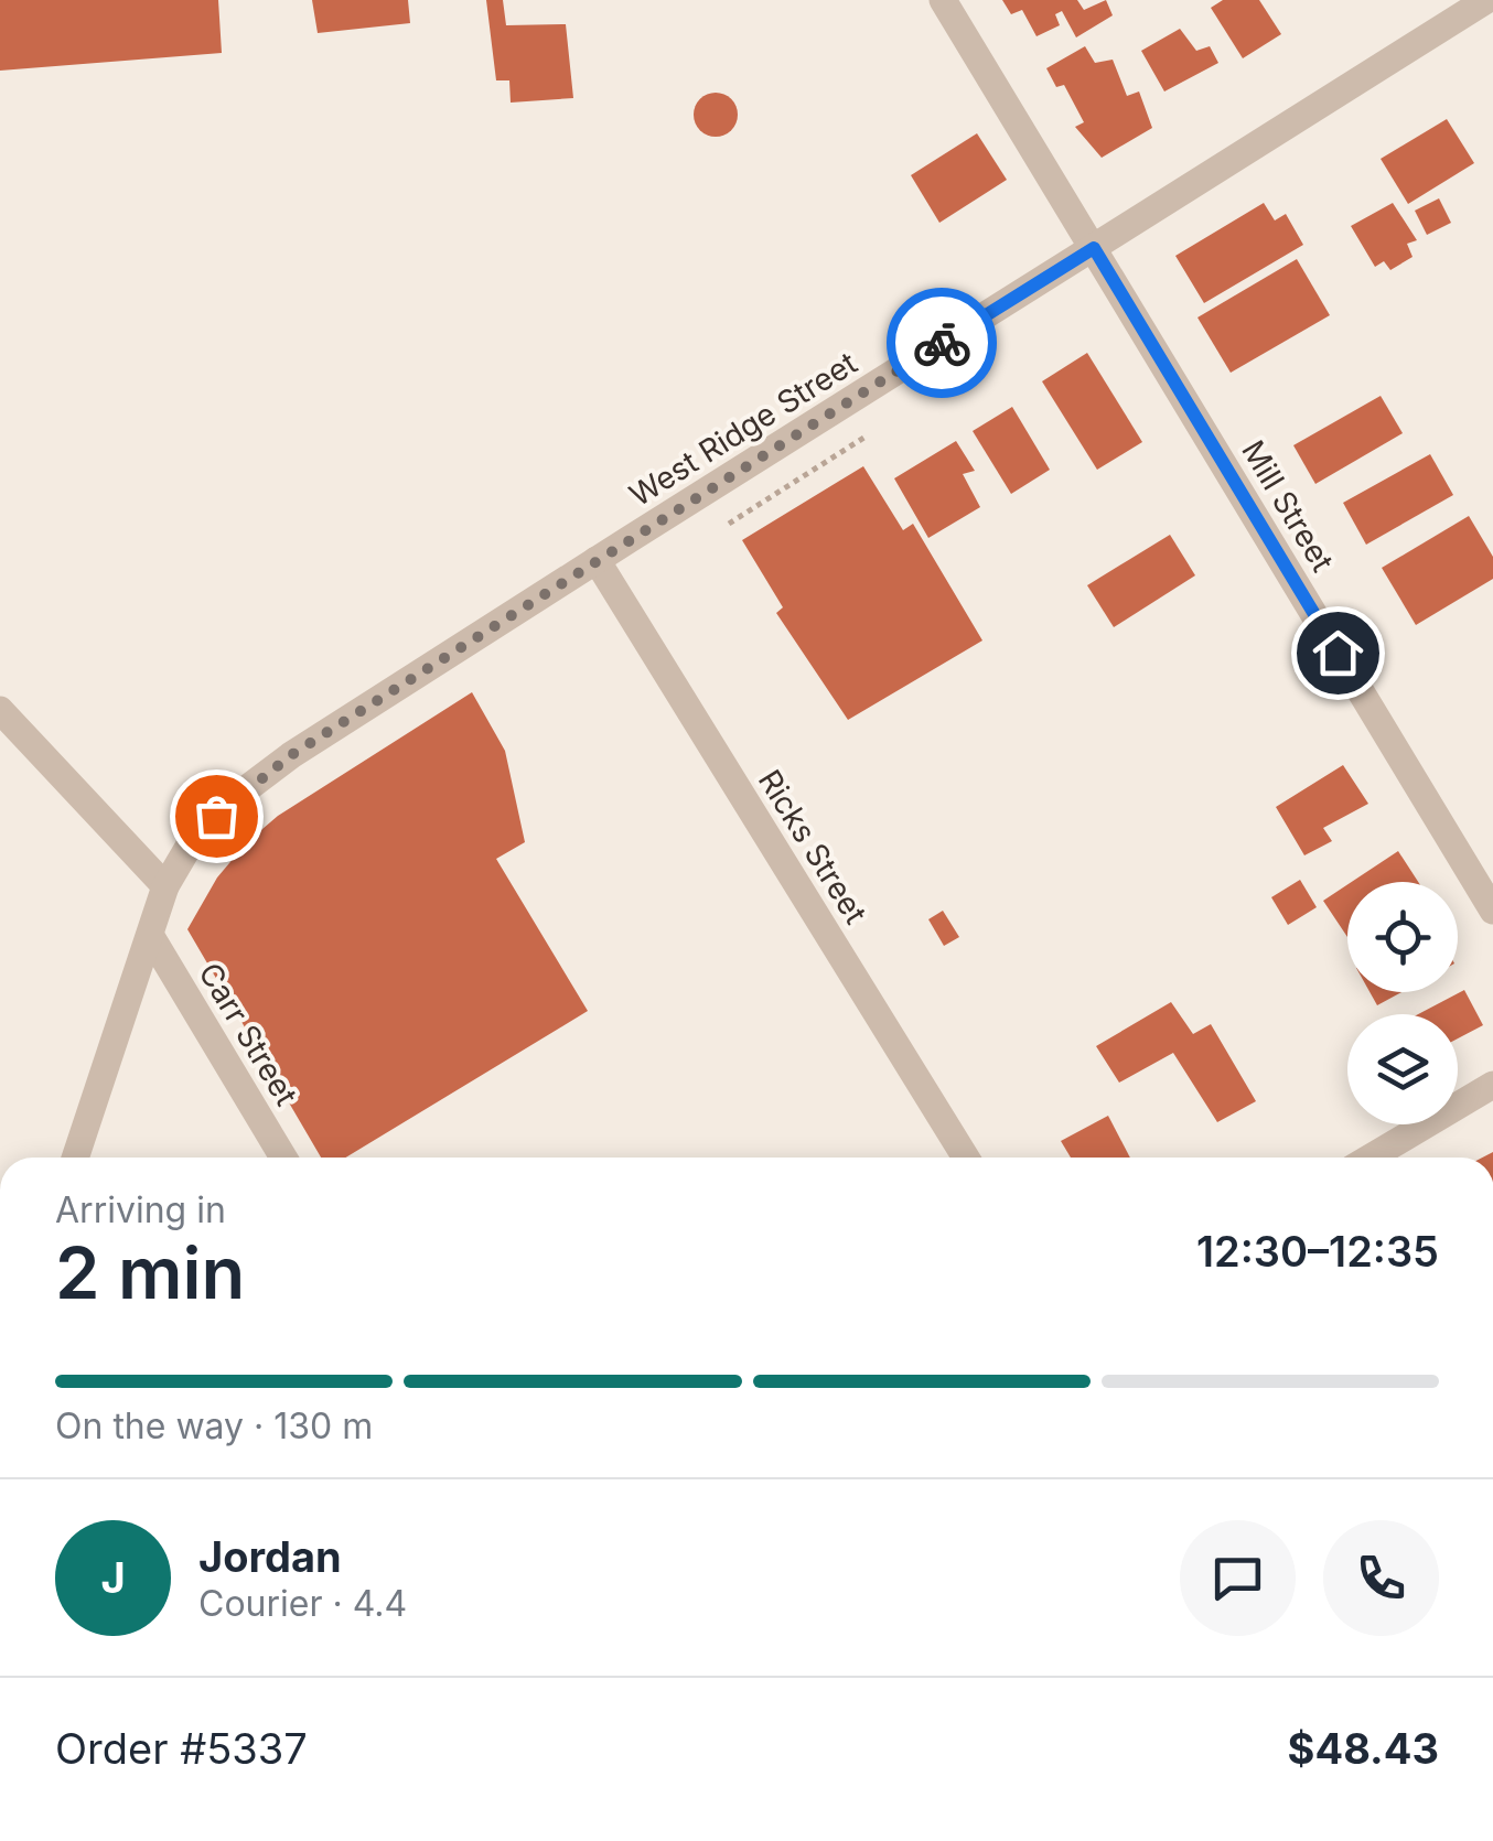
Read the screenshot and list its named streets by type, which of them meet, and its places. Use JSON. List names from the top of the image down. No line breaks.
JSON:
{"streets":{"street":["West Ridge Street","Mill Street","Ricks Street","Carr Street"]},"crossings":[["West Ridge Street","Mill Street"],["West Ridge Street","Ricks Street"],["West Ridge Street","Carr Street"]],"page":{"heading":["2 min","Arriving in","12:30–12:35"],"panel":["Jordan","Courier · 4.4","Order #5337","$48.43"],"bar":"On the way · 130 m","round":"J"}}
